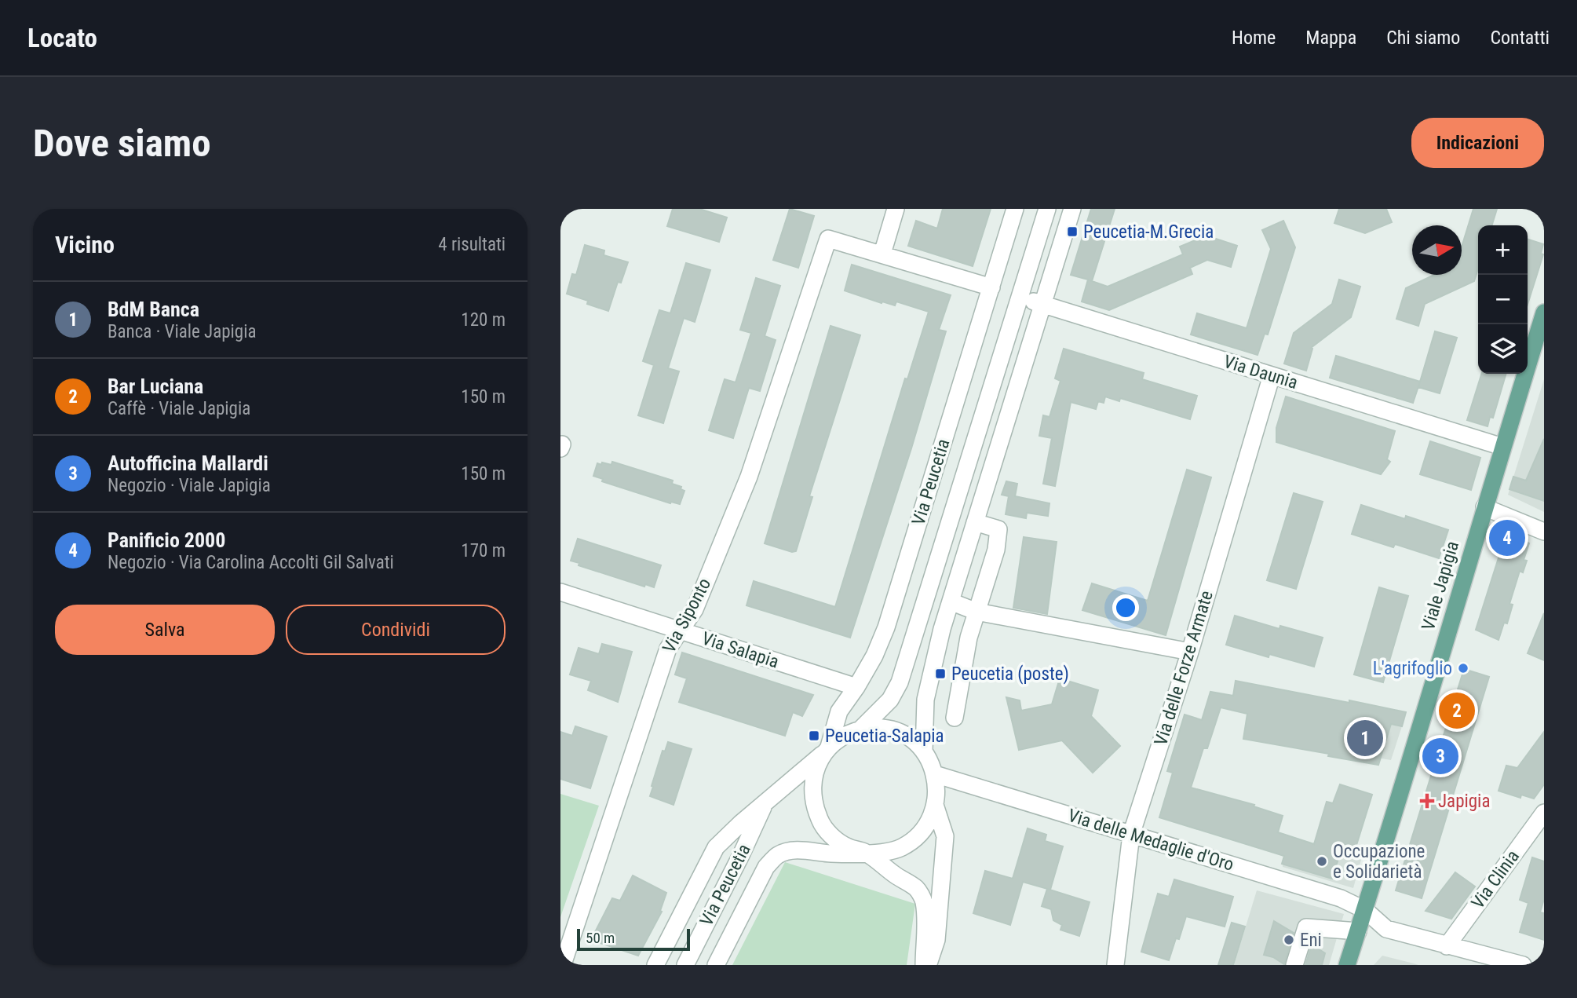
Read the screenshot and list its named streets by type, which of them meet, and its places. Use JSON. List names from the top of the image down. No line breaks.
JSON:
{"streets":{"main road":["Viale Japigia"],"street":["Via Daunia","Via Peucetia","Via Siponto","Via Salapia","Via delle Forze Armate","Via delle Medaglie d'Oro","Via Clinia"]},"crossings":[["Via Daunia","Via Peucetia"],["Via Daunia","Viale Japigia"],["Via Daunia","Via delle Forze Armate"],["Via Peucetia","Via Salapia"],["Via Peucetia","Via delle Medaglie d'Oro"],["Viale Japigia","Via delle Medaglie d'Oro"],["Via Siponto","Via Salapia"],["Via delle Forze Armate","Via delle Medaglie d'Oro"],["Via delle Medaglie d'Oro","Via Clinia"]],"places":{"transit":["Peucetia-M.Grecia","Peucetia (poste)","Peucetia-Salapia"],"other":["L'agrifoglio","Occupazione e Solidarietà","Eni"],"health":["Japigia"]},"scale_bar":"50 m","north":"right","page":{"header":"Locato","nav":["Home","Mappa","Chi siamo","Contatti"],"buttons":["Indicazioni",["Salva","Condividi"]],"title":"Dove siamo","heading":["Vicino","4 risultati"],"map_buttons":["+","−"],"list":[{"mark":"1","name":"BdM Banca","note":"Banca · Viale Japigia","value":"120 m"},{"mark":"2","name":"Bar Luciana","note":"Caffè · Viale Japigia","value":"150 m"},{"mark":"3","name":"Autofficina Mallardi","note":"Negozio · Viale Japigia","value":"150 m"},{"mark":"4","name":"Panificio 2000","note":"Negozio · Via Carolina Accolti Gil Salvati","value":"170 m"}],"pins":["4","2","1","3"],"scale":"50 m"}}
